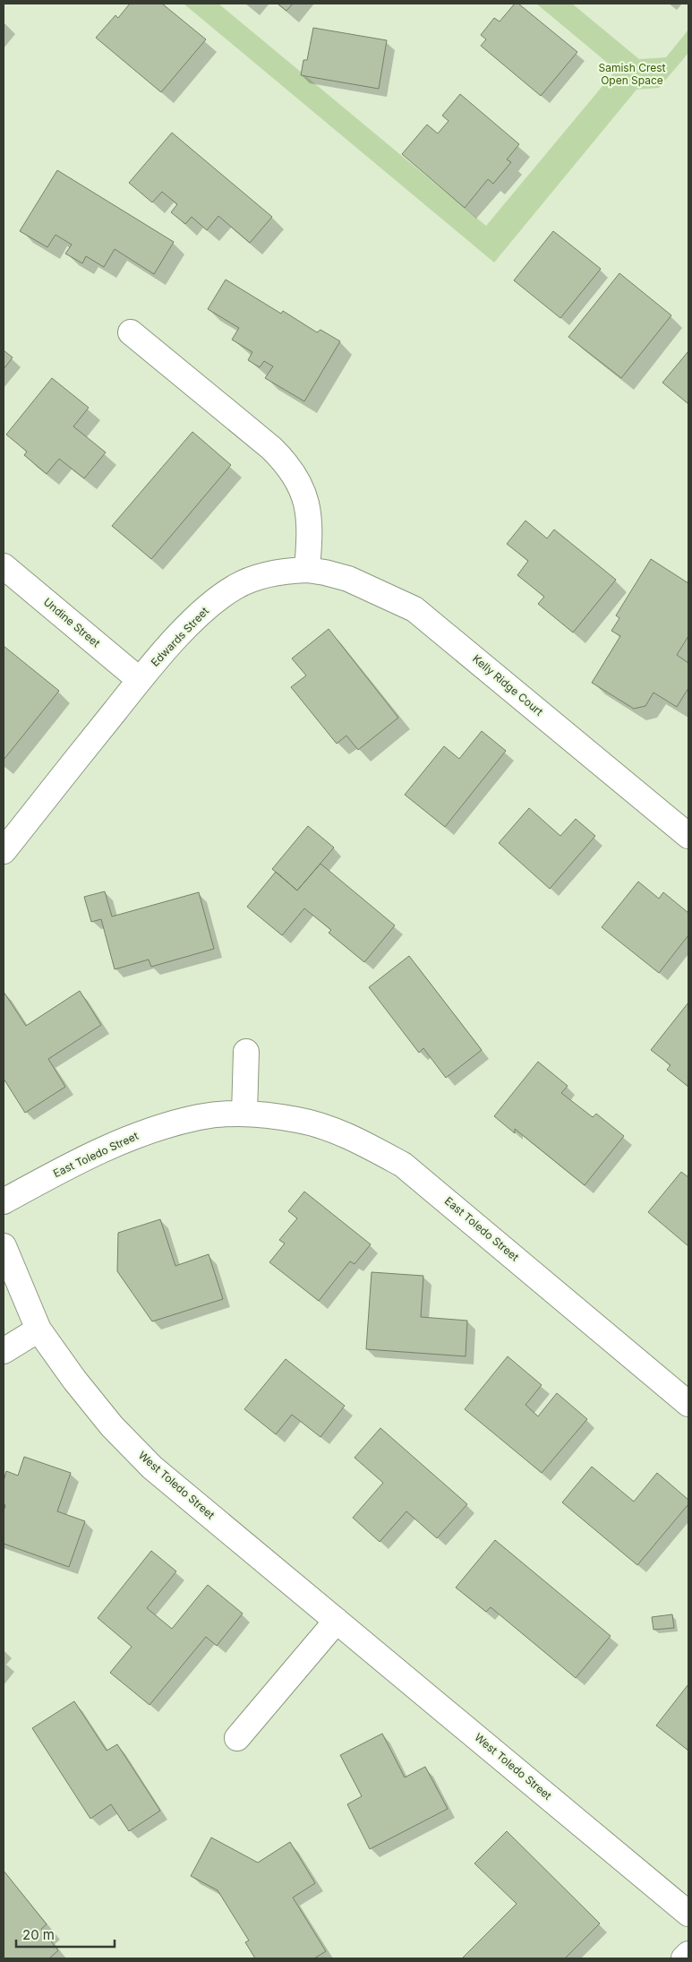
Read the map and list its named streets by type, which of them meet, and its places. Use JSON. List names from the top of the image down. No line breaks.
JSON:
{"streets":{"street":["Undine Street","Edwards Street","Kelly Ridge Court","East Toledo Street","West Toledo Street"]},"crossings":[["Undine Street","Edwards Street"],["Edwards Street","Kelly Ridge Court"]],"parks":["Samish Crest Open Space"],"scale_bar":"20 m"}
